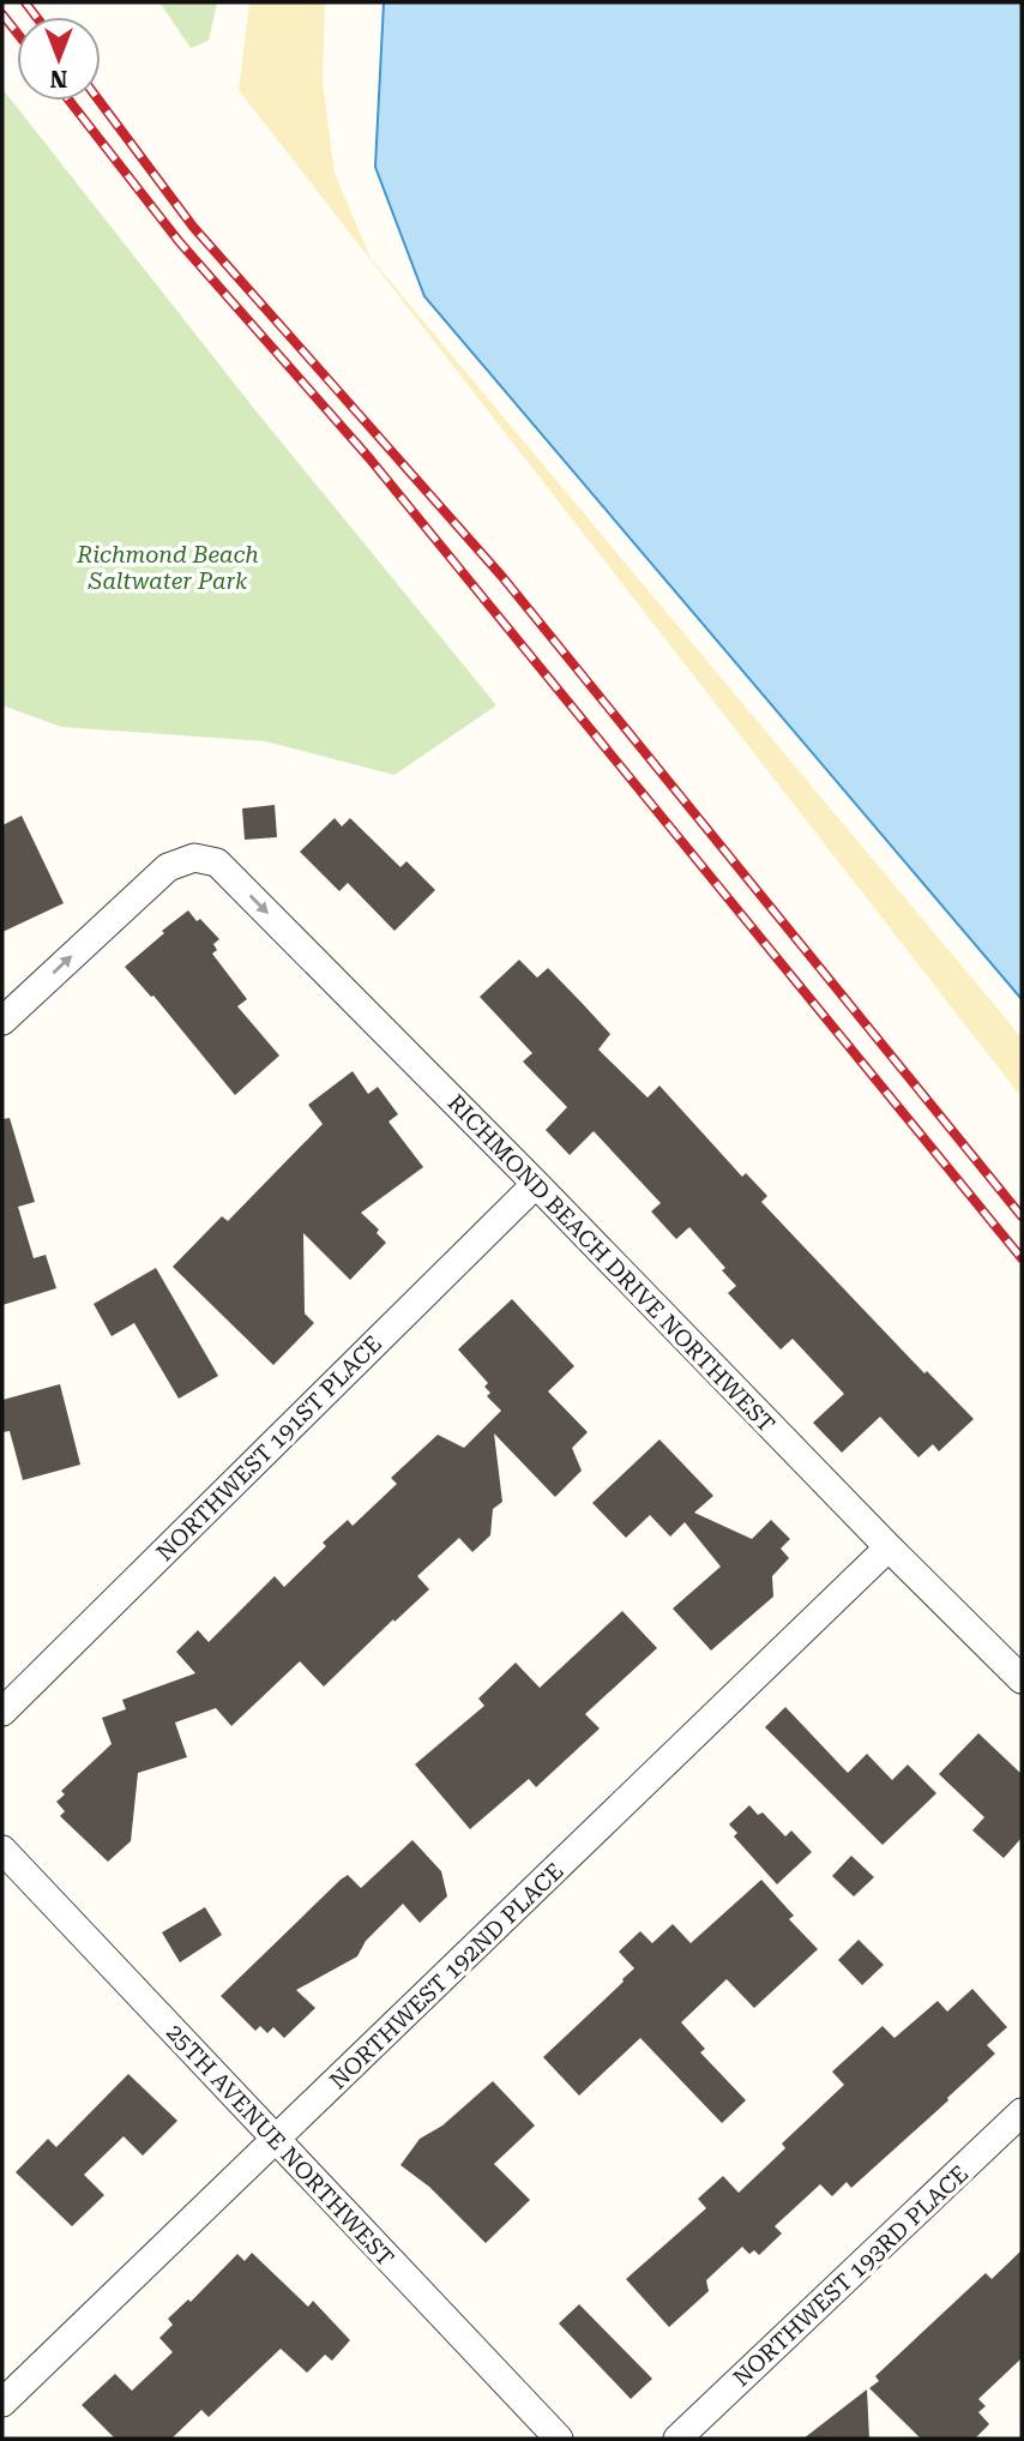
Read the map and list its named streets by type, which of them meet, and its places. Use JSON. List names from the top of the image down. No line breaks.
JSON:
{"streets":{"street":["RICHMOND BEACH DRIVE NORTHWEST","NORTHWEST 191ST PLACE","NORTHWEST 192ND PLACE","25TH AVENUE NORTHWEST","NORTHWEST 193RD PLACE"]},"crossings":[["RICHMOND BEACH DRIVE NORTHWEST","NORTHWEST 191ST PLACE"],["RICHMOND BEACH DRIVE NORTHWEST","NORTHWEST 192ND PLACE"],["NORTHWEST 192ND PLACE","25TH AVENUE NORTHWEST"]],"parks":["Richmond Beach Saltwater Park"],"north":"bottom"}
